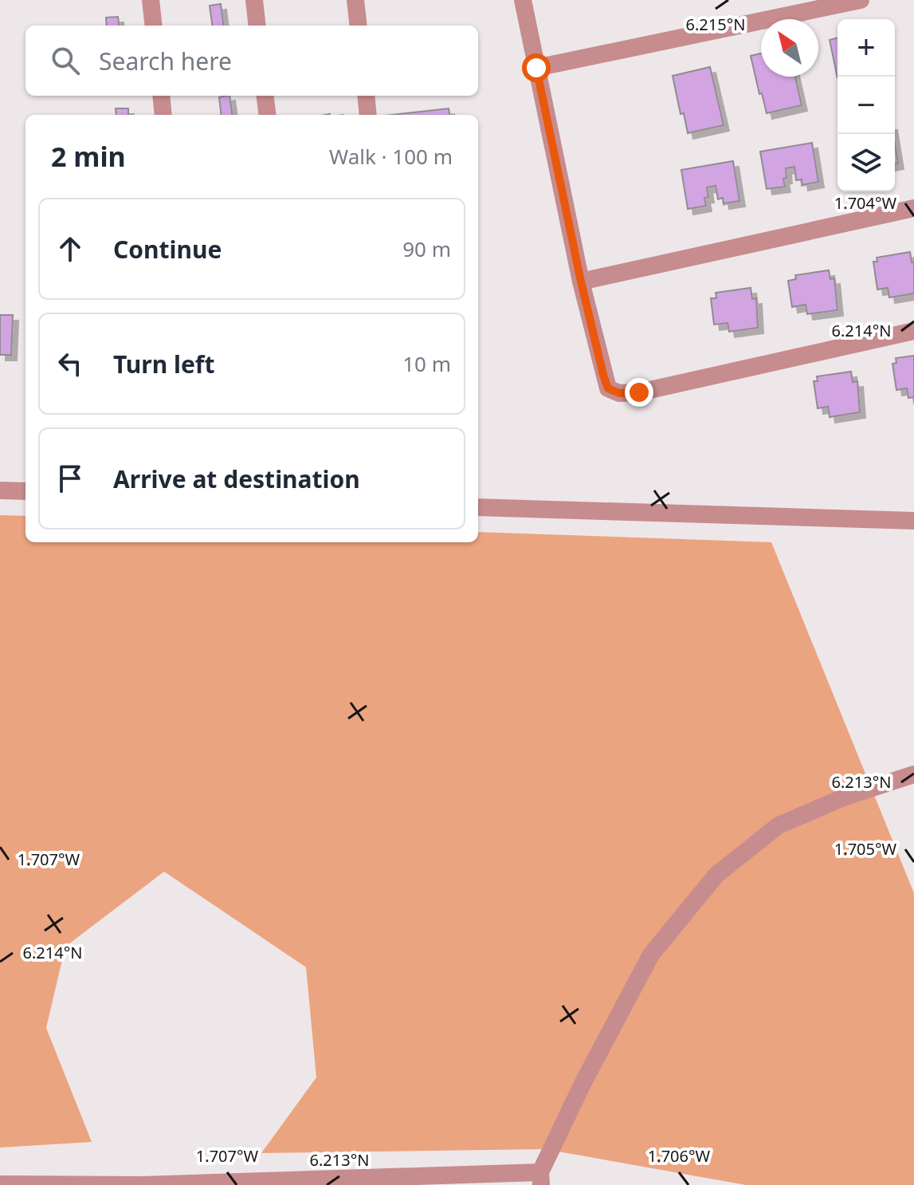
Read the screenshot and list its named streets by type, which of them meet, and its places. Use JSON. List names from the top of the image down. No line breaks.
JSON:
{"north":"top left","page":{"map_buttons":["+","−"],"search":"Search here","heading":["2 min","Walk · 100 m"],"list":[["Continue","90 m"],["Turn left","10 m"],"Arrive at destination"]},"coordinates":["6.215°N","1.704°W","6.214°N","6.213°N","1.705°W","1.707°W","1.706°W"]}
